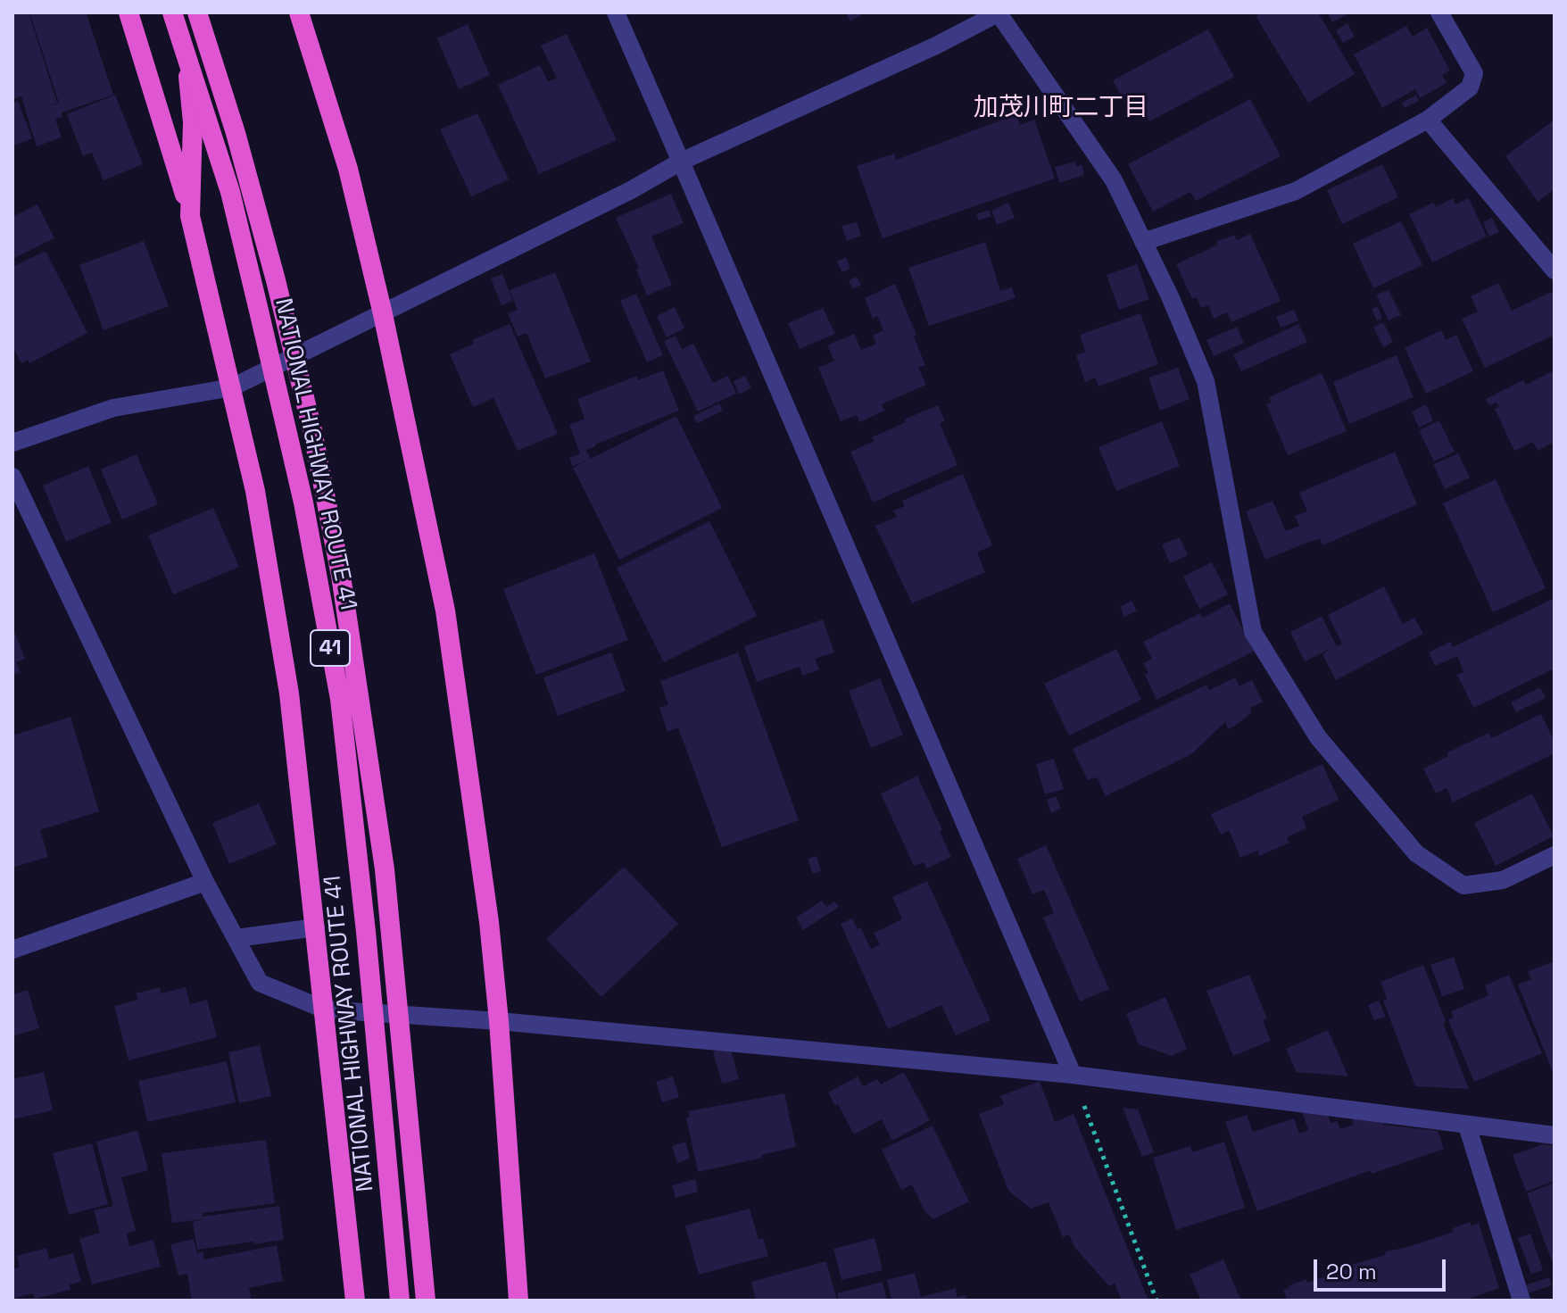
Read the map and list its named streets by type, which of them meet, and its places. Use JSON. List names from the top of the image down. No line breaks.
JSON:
{"streets":{"highway":["NATIONAL HIGHWAY ROUTE 41","41"]},"districts":["加茂川町二丁目"],"scale_bar":"20 m"}
